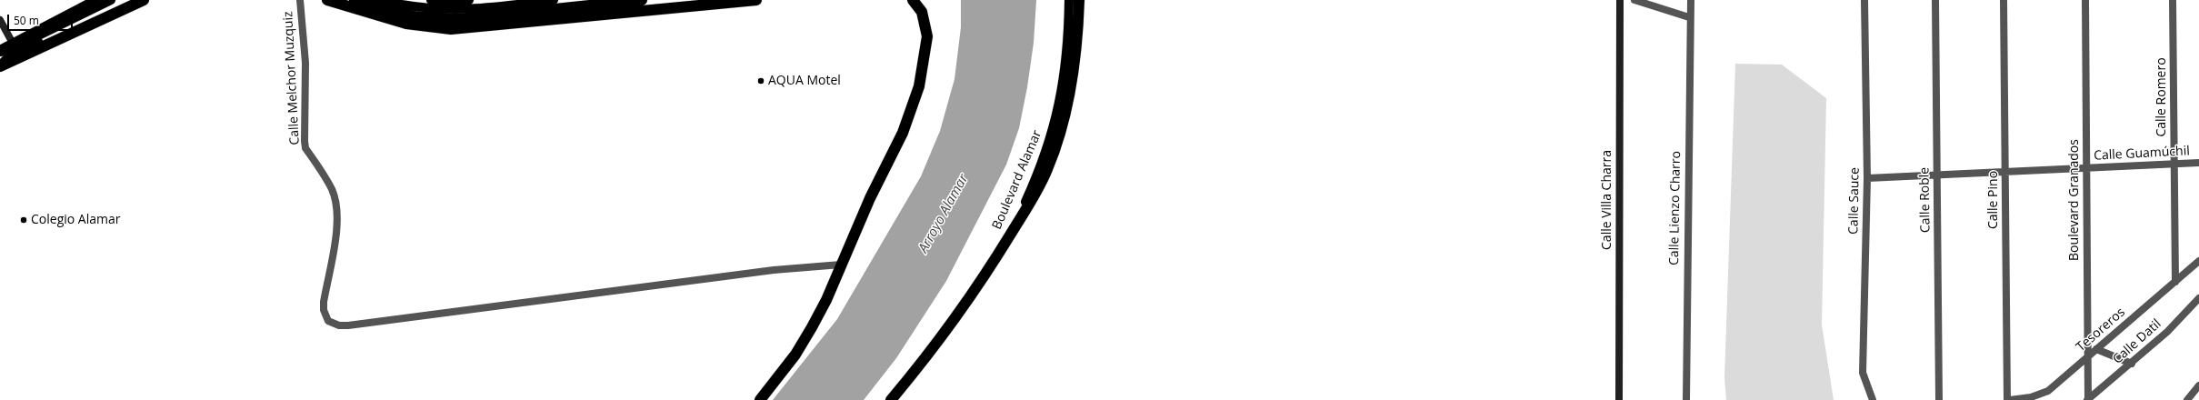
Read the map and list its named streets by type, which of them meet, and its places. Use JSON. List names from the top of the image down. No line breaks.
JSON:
{"streets":{"highway":["Boulevard Alamar"],"street":["Calle Melchor Muzquiz","Calle Romero","Calle Guamúchil","Calle Villa Charra","Calle Roble","Calle Pino","Boulevard Granados","Calle Sauce","Calle Lienzo Charro","Tesoreros","Calle Datil"]},"crossings":[["Calle Romero","Calle Guamúchil"],["Calle Romero","Tesoreros"],["Calle Guamúchil","Calle Roble"],["Calle Guamúchil","Calle Pino"],["Calle Guamúchil","Boulevard Granados"],["Calle Guamúchil","Calle Sauce"],["Boulevard Granados","Tesoreros"],["Boulevard Granados","Calle Datil"]],"water":["Arroyo Alamar"],"places":["AQUA Motel","Colegio Alamar"],"scale_bar":"50 m"}
